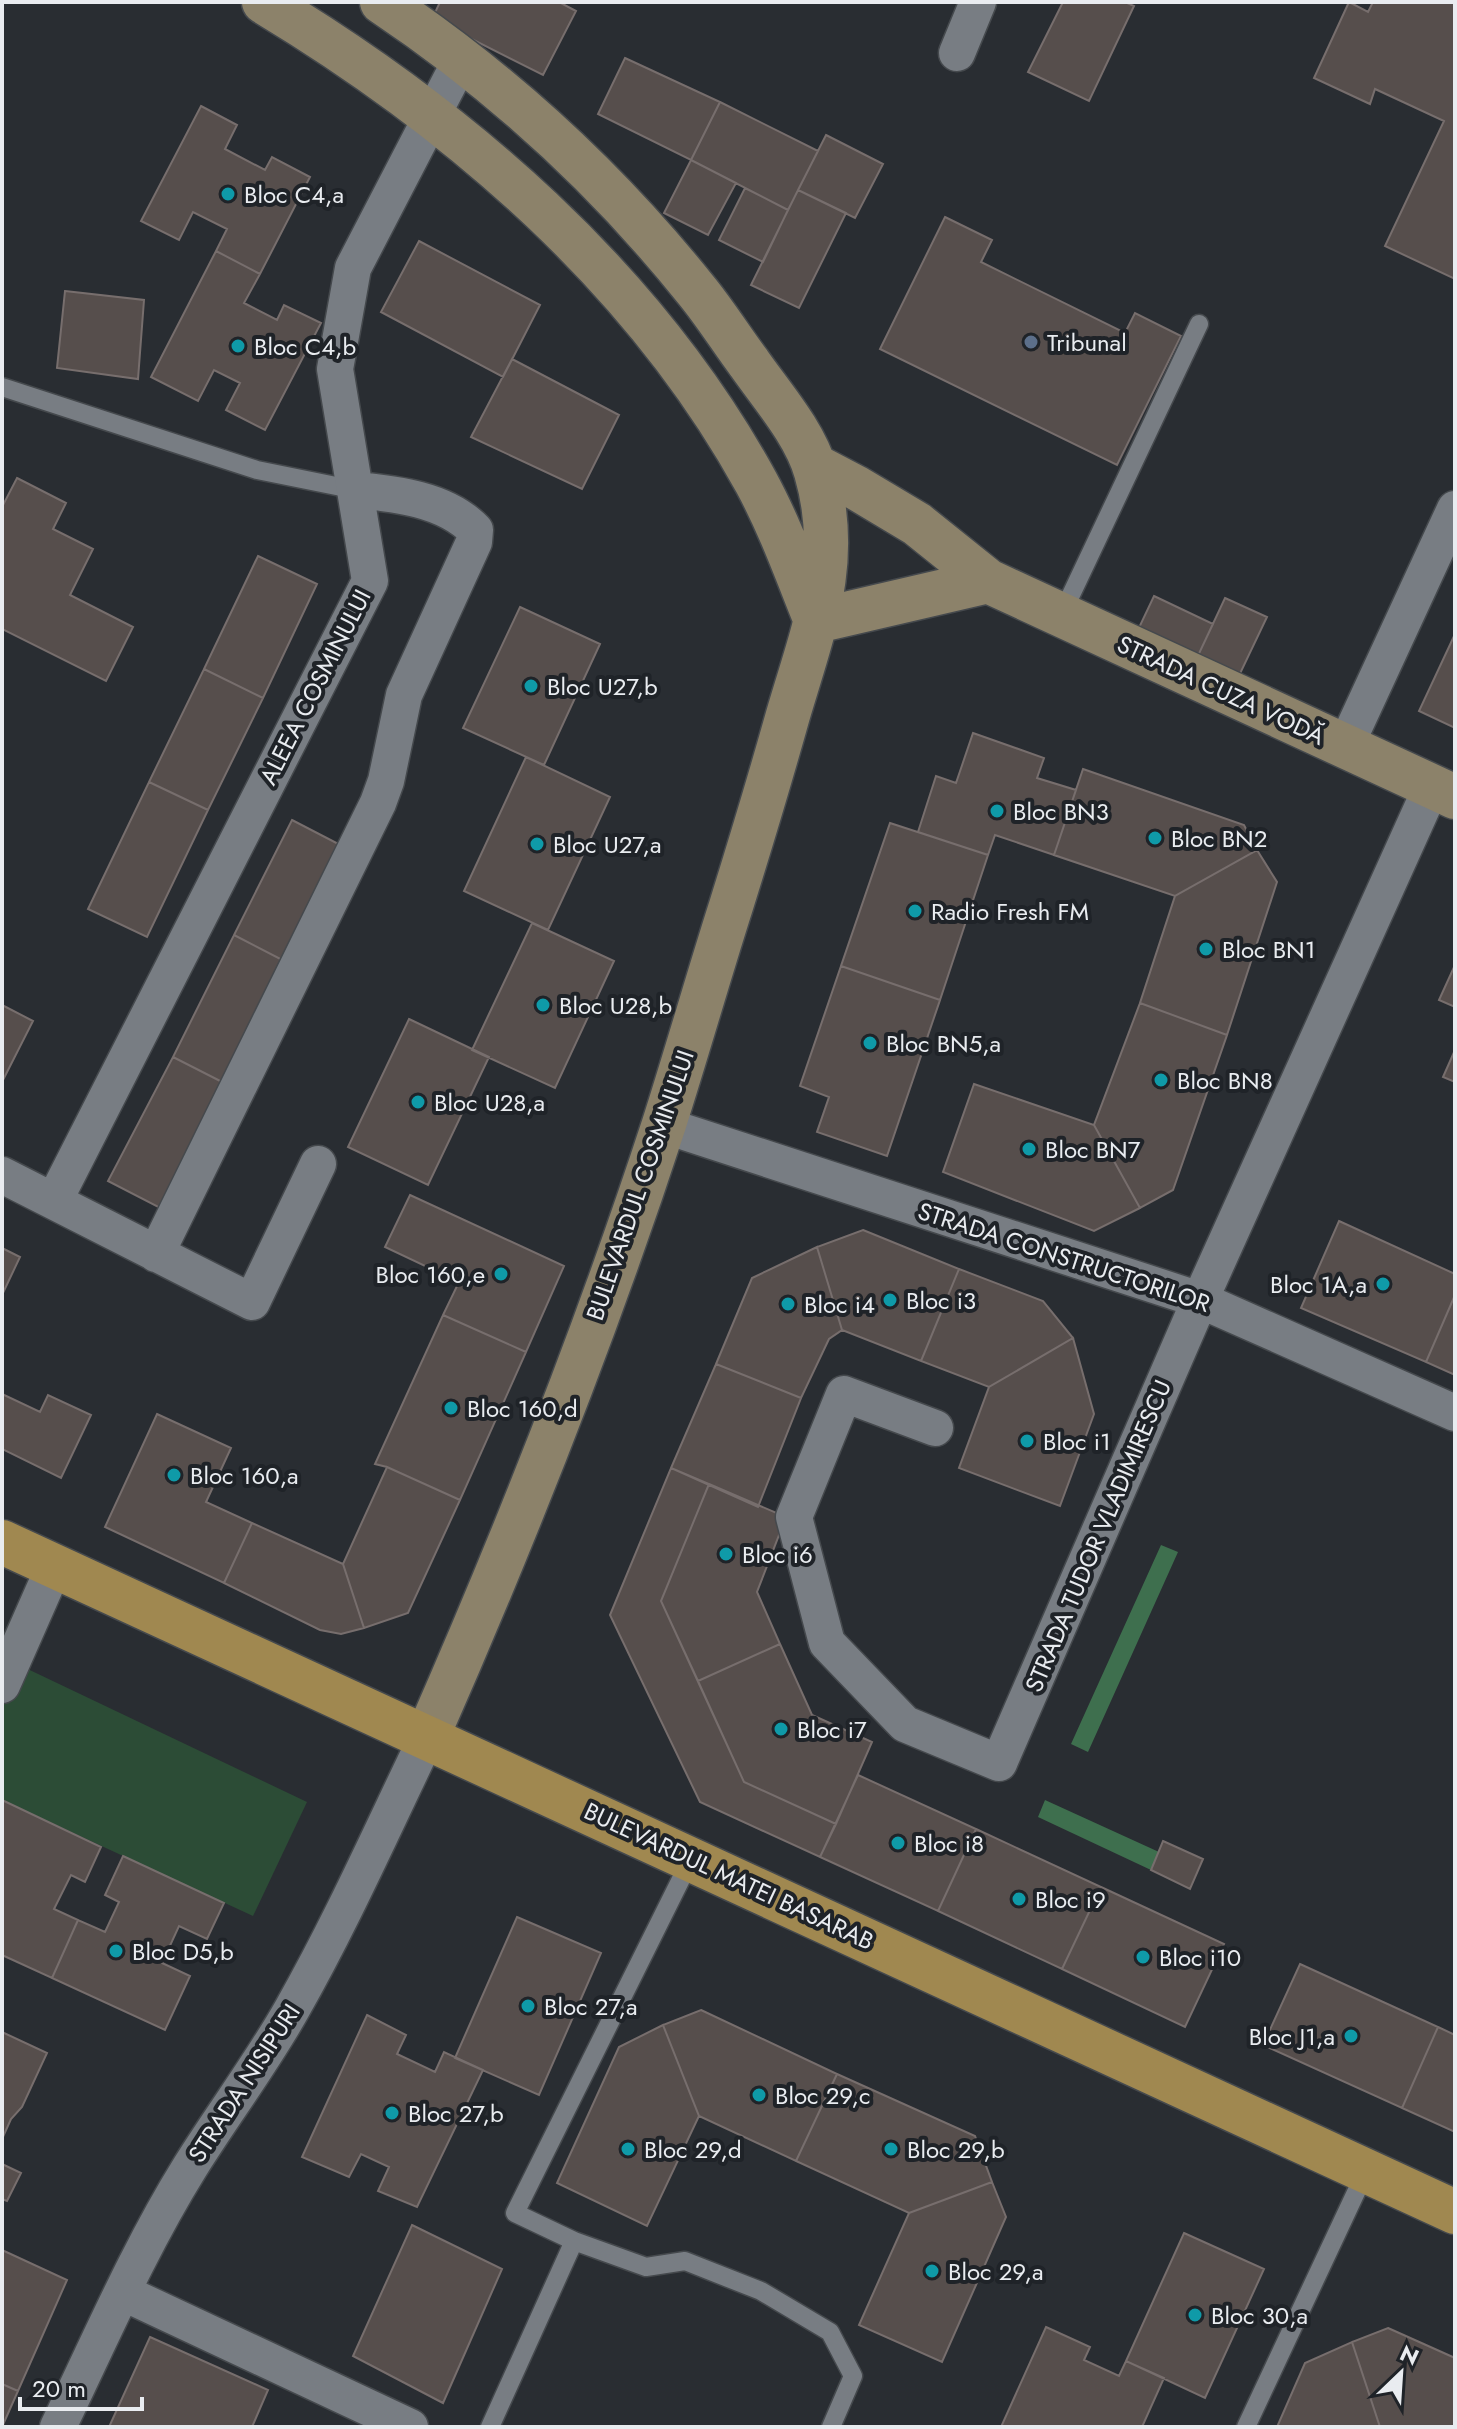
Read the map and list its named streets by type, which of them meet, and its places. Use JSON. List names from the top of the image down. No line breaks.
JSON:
{"streets":{"main road":["BULEVARDUL MATEI BASARAB"],"street":["ALEEA COSMINULUI","STRADA CUZA VODĂ","BULEVARDUL COSMINULUI","STRADA CONSTRUCTORILOR","STRADA TUDOR VLADIMIRESCU","STRADA NISIPURI"]},"crossings":[["ALEEA COSMINULUI","BULEVARDUL COSMINULUI"],["STRADA CUZA VODĂ","BULEVARDUL COSMINULUI"],["STRADA CUZA VODĂ","STRADA TUDOR VLADIMIRESCU"],["BULEVARDUL COSMINULUI","STRADA CONSTRUCTORILOR"],["BULEVARDUL COSMINULUI","BULEVARDUL MATEI BASARAB"],["BULEVARDUL COSMINULUI","STRADA NISIPURI"],["STRADA CONSTRUCTORILOR","STRADA TUDOR VLADIMIRESCU"],["BULEVARDUL MATEI BASARAB","STRADA NISIPURI"]],"places":["Bloc C4,a","Tribunal","Bloc C4,b","Bloc U27,b","Bloc BN3","Bloc BN2","Bloc U27,a","Radio Fresh FM","Bloc BN1","Bloc U28,b","Bloc BN5,a","Bloc BN8","Bloc U28,a","Bloc BN7","Bloc 160,e","Bloc 1A,a","Bloc i3","Bloc i4","Bloc 160,d","Bloc i1","Bloc 160,a","Bloc i6","Bloc i7","Bloc i8","Bloc i9","Bloc D5,b","Bloc i10","Bloc 27,a","Bloc J1,a","Bloc 29,c","Bloc 27,b","Bloc 29,d","Bloc 29,b","Bloc 29,a","Bloc 30,a"],"scale_bar":"20 m","north":"top right"}
